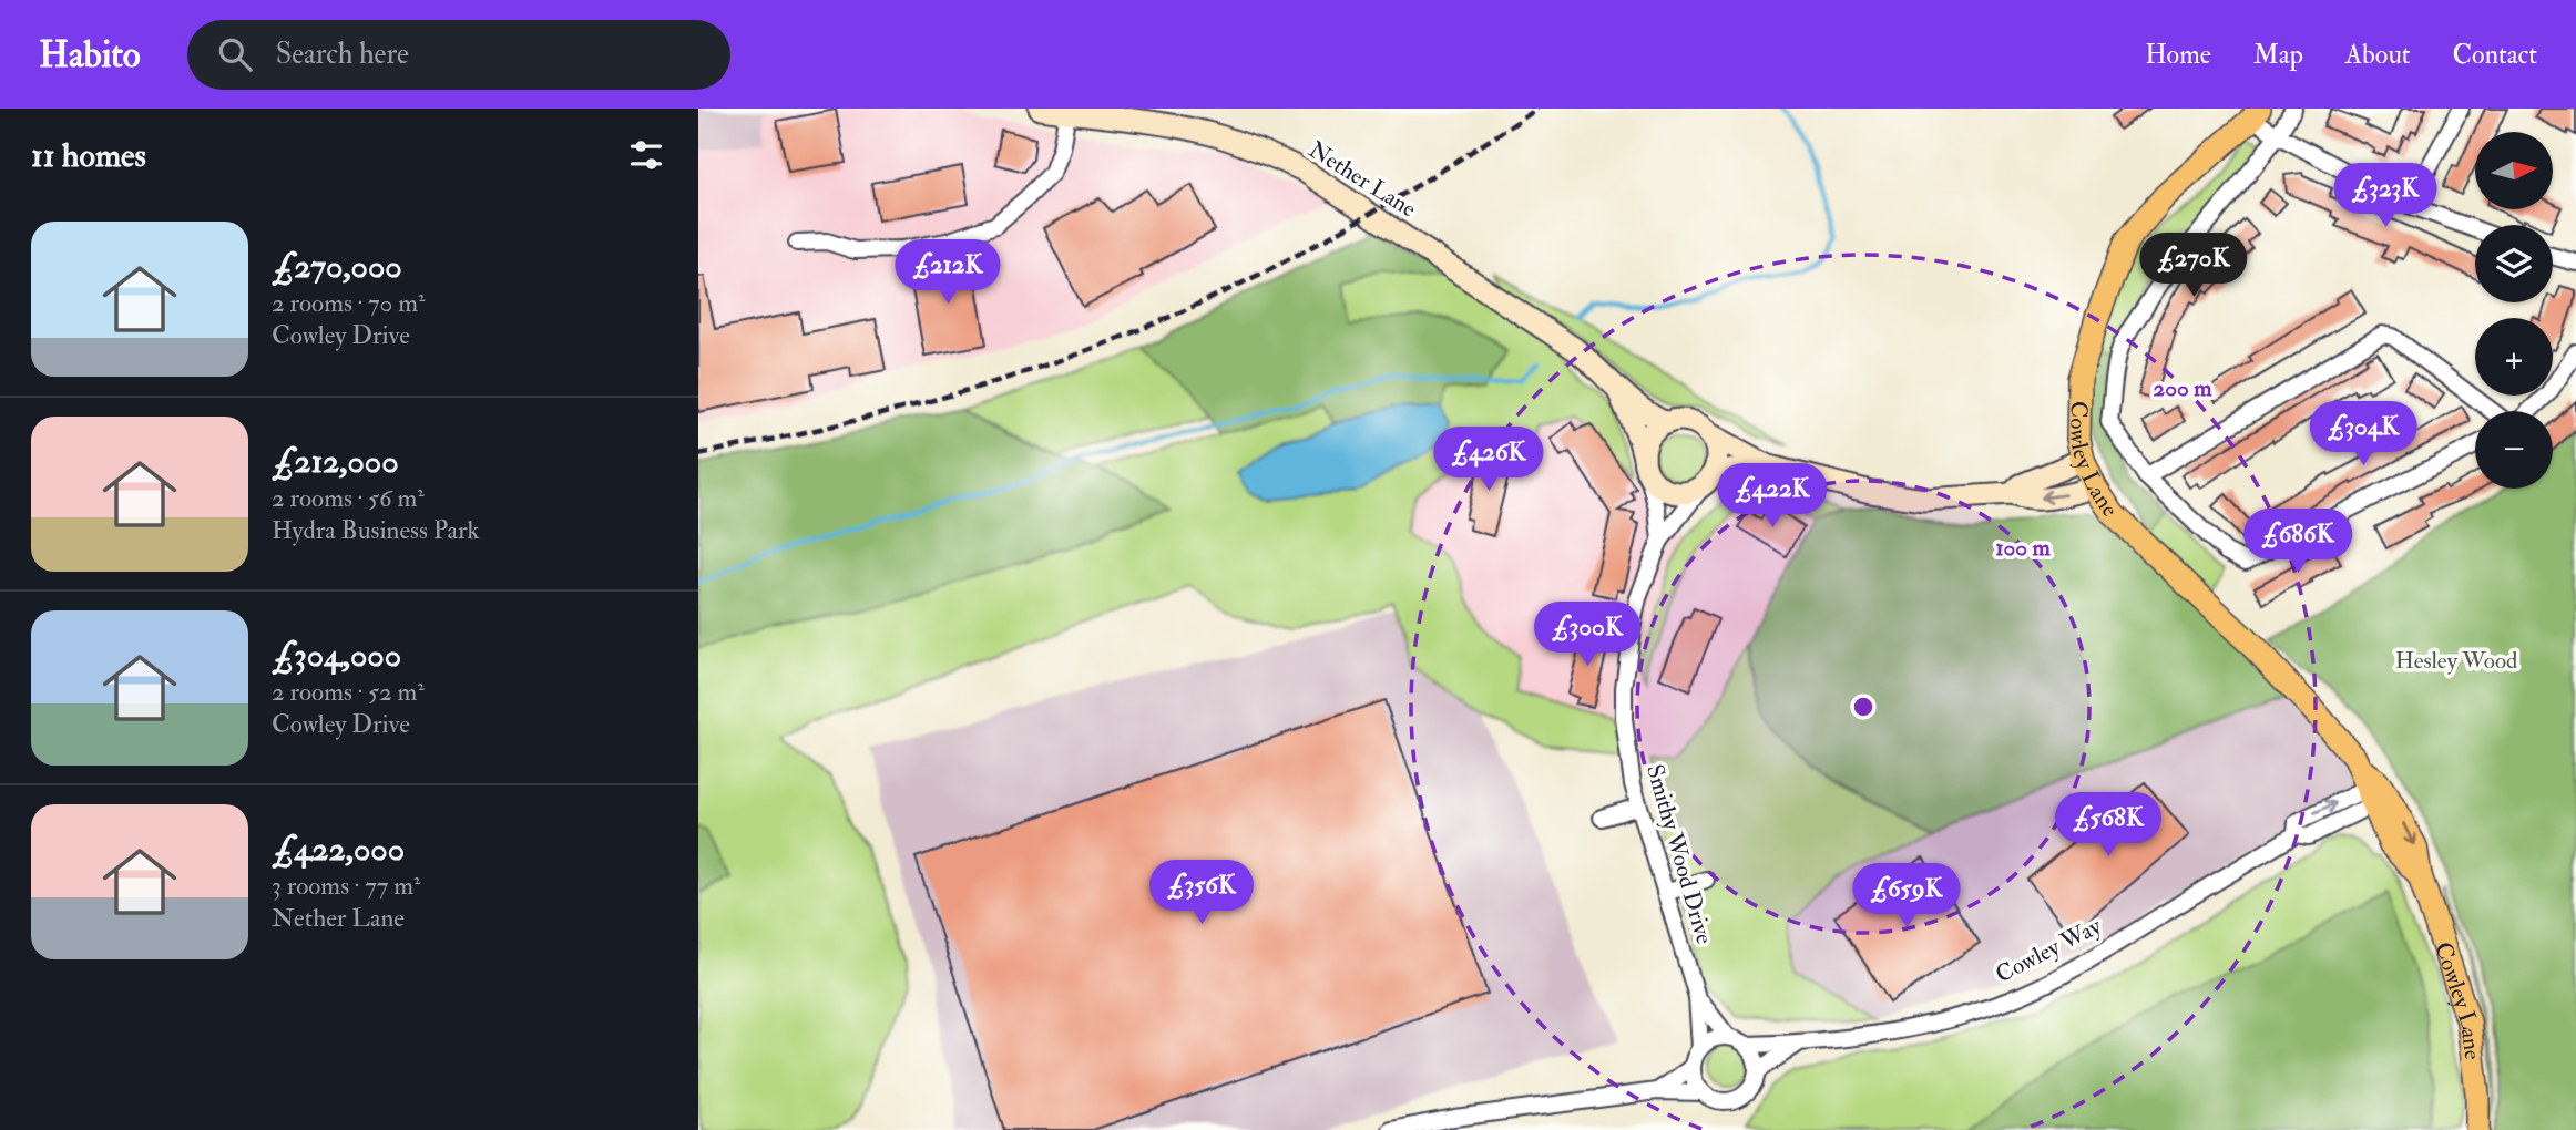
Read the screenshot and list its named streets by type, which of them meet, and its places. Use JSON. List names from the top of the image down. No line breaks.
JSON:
{"streets":{"main road":["Nether Lane","Cowley Lane"],"street":["Smithy Wood Drive","Cowley Way"]},"crossings":[["Nether Lane","Smithy Wood Drive"],["Cowley Lane","Cowley Way"],["Smithy Wood Drive","Cowley Way"]],"parks":["Hesley Wood"],"north":"right","page":{"header":"Habito","search":"Search here","nav":["Home","Map","About","Contact"],"heading":"11 homes","map_buttons":["+","−"],"price":["£323K","£270K","£212K","£304K","£426K","£422K","£686K","£300K","£568K","£356K","£659K"],"list":[{"name":"£270,000","note":"2 rooms · 70 m² · Cowley Drive"},{"name":"£212,000","note":"2 rooms · 56 m² · Hydra Business Park"},{"name":"£304,000","note":"2 rooms · 52 m² · Cowley Drive"},{"name":"£422,000","note":"3 rooms · 77 m² · Nether Lane"}]},"rings":["200 m","100 m"]}
